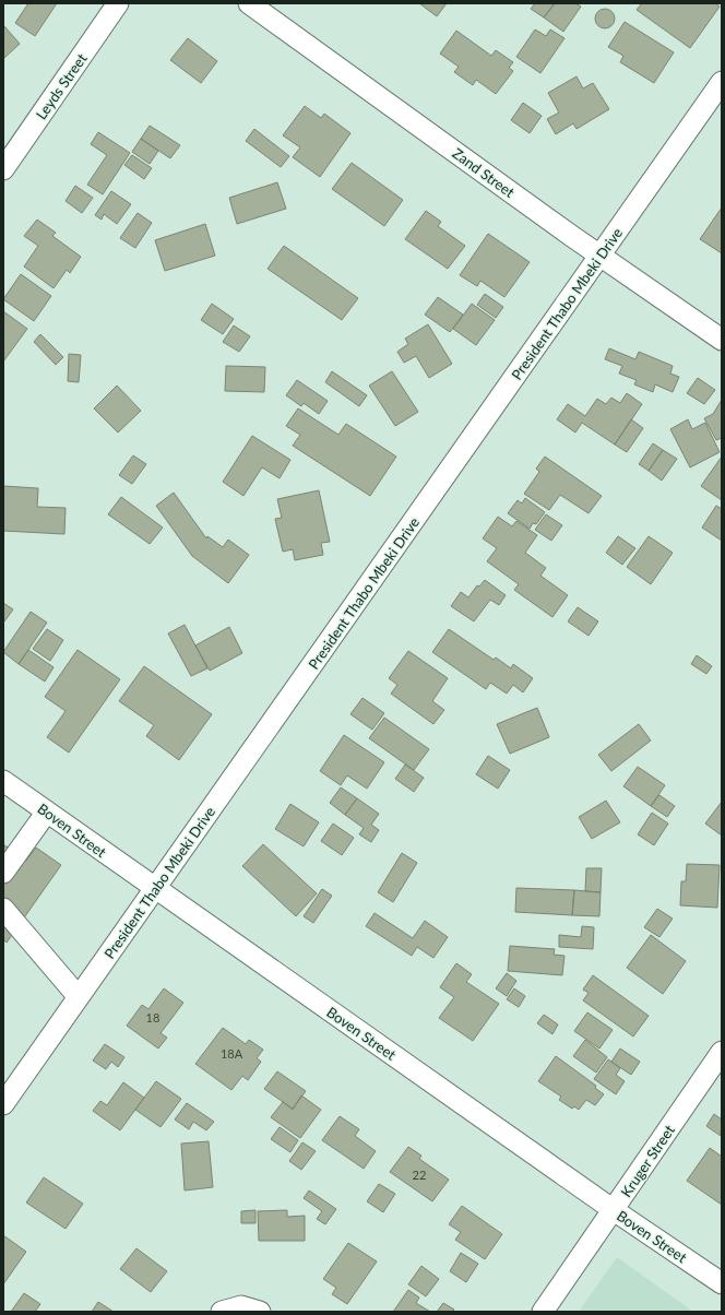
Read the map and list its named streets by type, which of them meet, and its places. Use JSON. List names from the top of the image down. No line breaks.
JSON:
{"streets":{"street":["Leyds Street","Zand Street","President Thabo Mbeki Drive","Boven Street","Kruger Street"]},"crossings":[["Zand Street","President Thabo Mbeki Drive"],["President Thabo Mbeki Drive","Boven Street"],["Boven Street","Kruger Street"]],"house_numbers":["18","18A","22"]}
